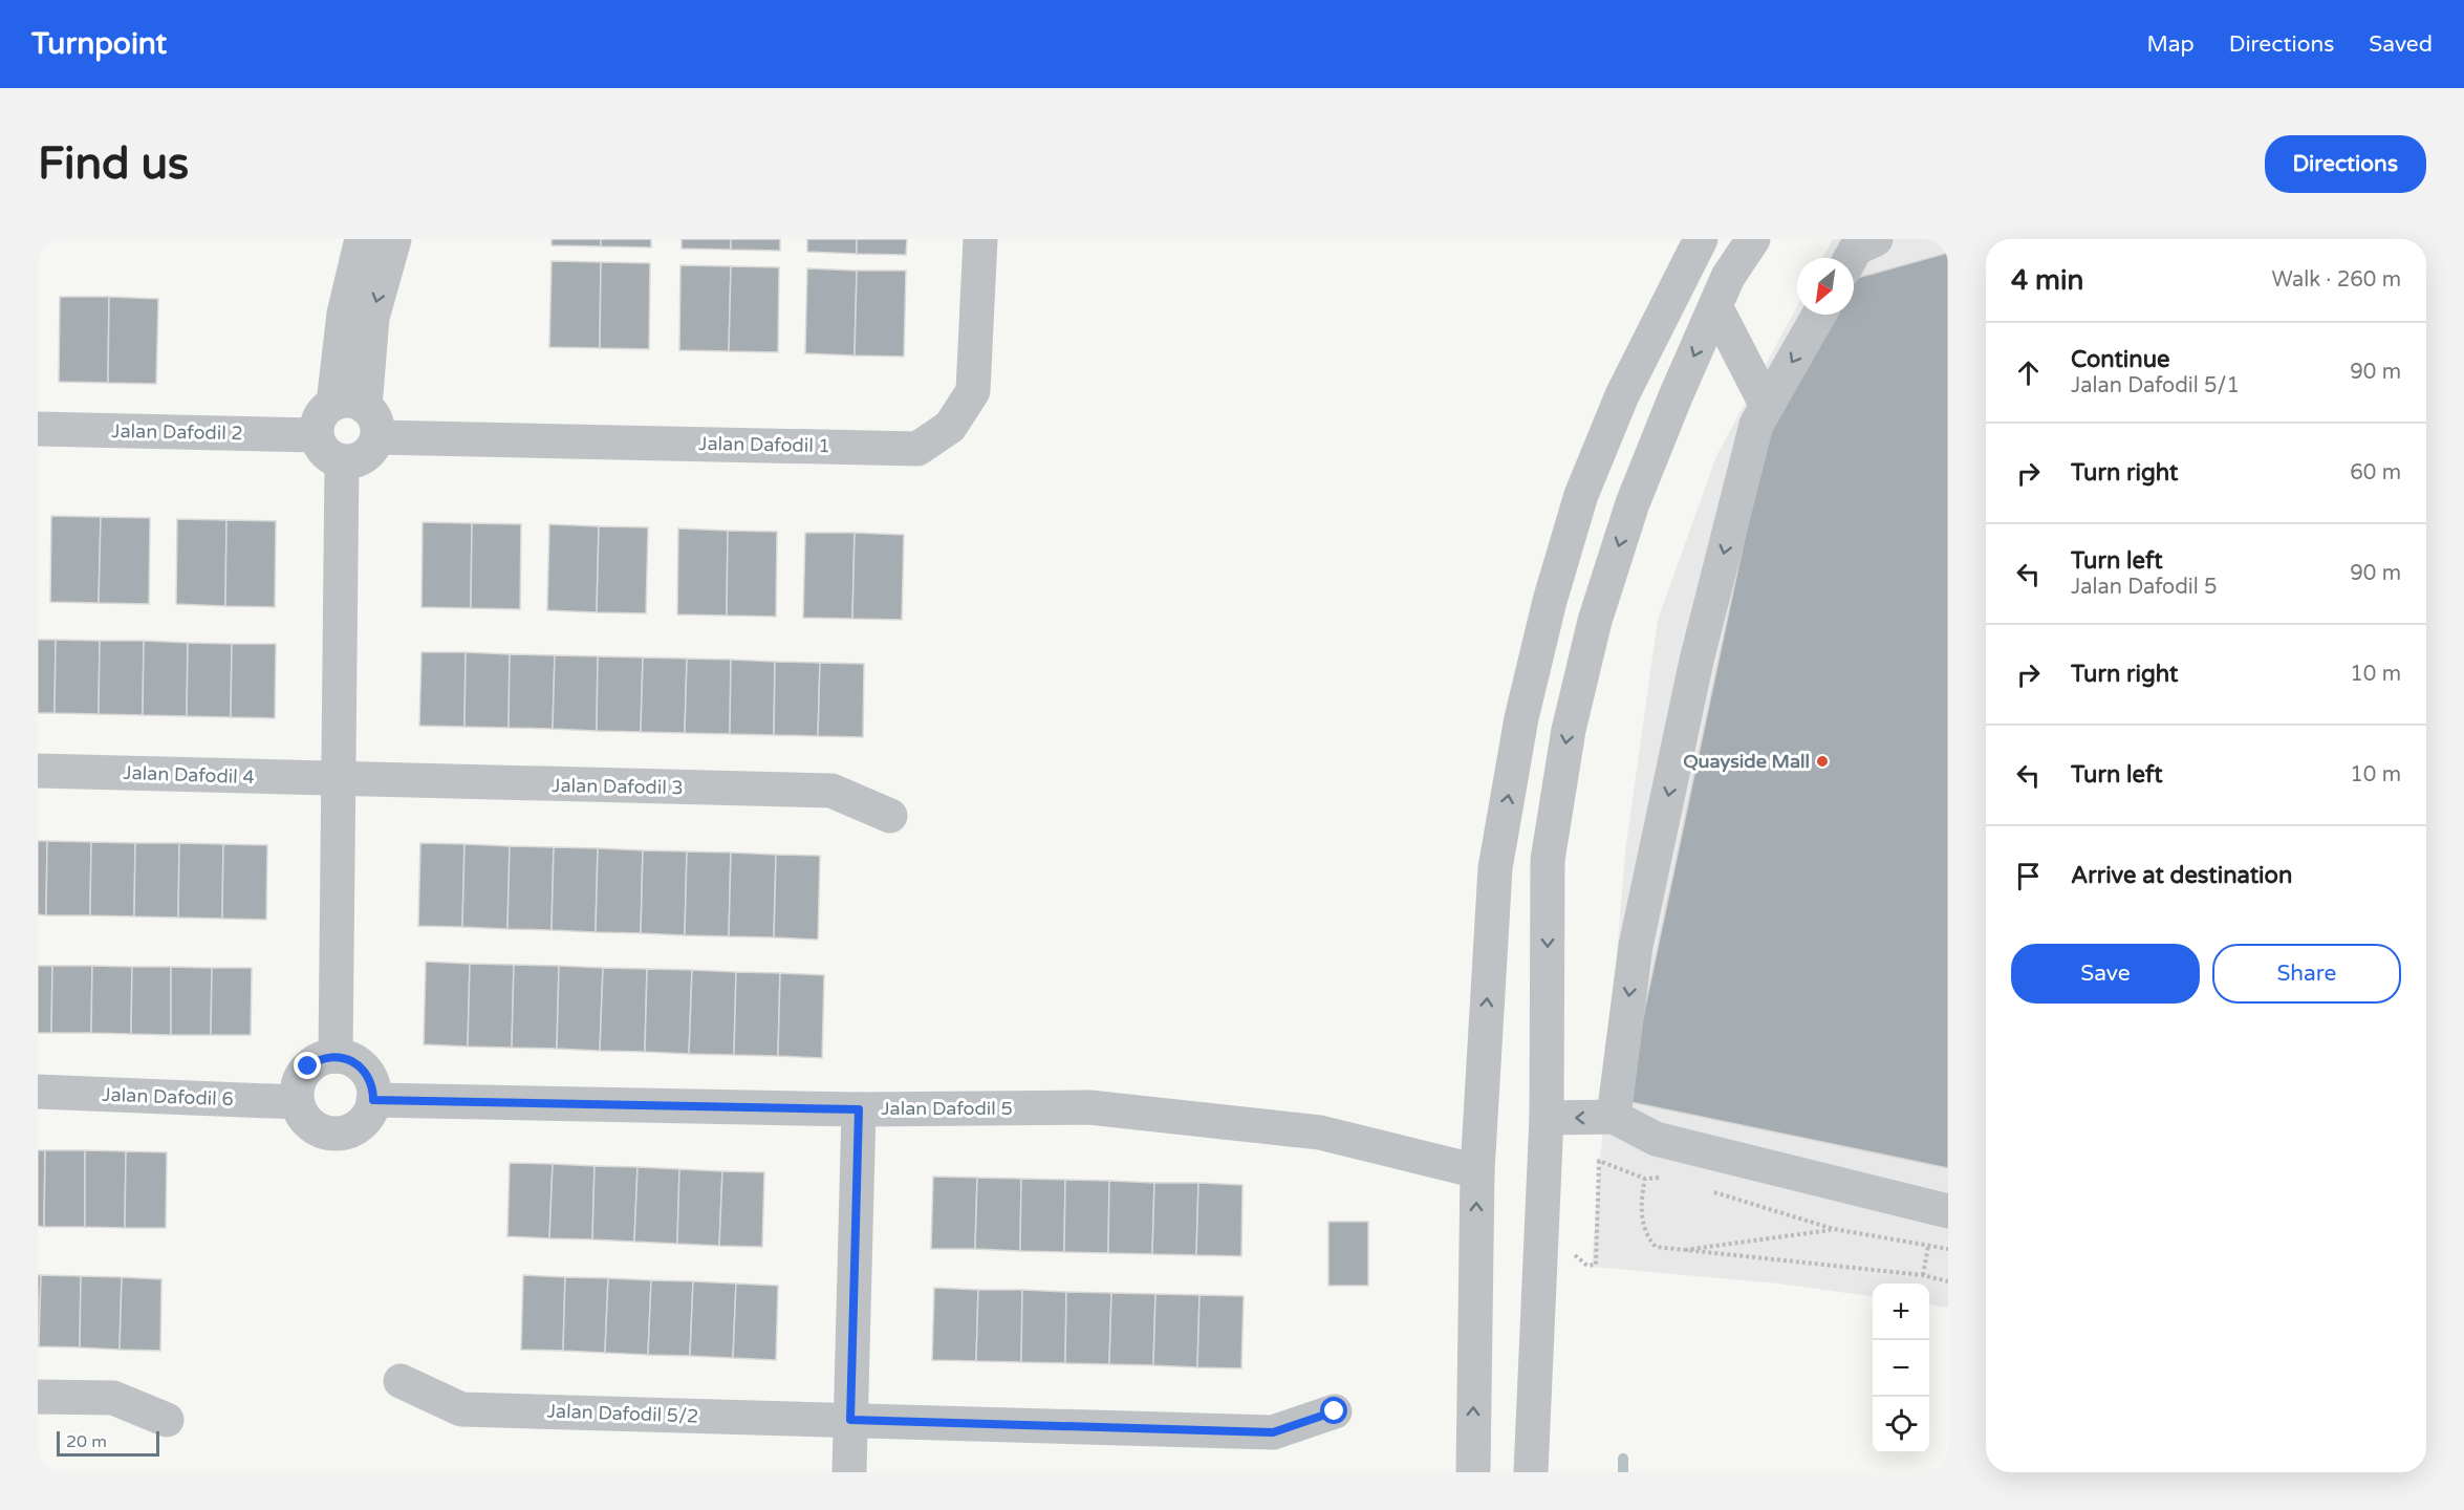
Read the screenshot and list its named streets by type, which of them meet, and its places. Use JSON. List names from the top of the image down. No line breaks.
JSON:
{"streets":{"street":["Jalan Dafodil 2","Jalan Dafodil 1","Jalan Dafodil 4","Jalan Dafodil 3","Jalan Dafodil 6","Jalan Dafodil 5","Jalan Dafodil 5/2"]},"crossings":[["Jalan Dafodil 2","Jalan Dafodil 1"],["Jalan Dafodil 4","Jalan Dafodil 3"],["Jalan Dafodil 6","Jalan Dafodil 5"]],"places":["Quayside Mall"],"scale_bar":"20 m","north":"bottom left","page":{"header":"Turnpoint","nav":["Map","Directions","Saved"],"buttons":["Directions",["Save","Share"]],"title":"Find us","heading":["4 min","Walk · 260 m"],"list":[["Continue","Jalan Dafodil 5/1","90 m"],["Turn right","60 m"],["Turn left","Jalan Dafodil 5","90 m"],["Turn right","10 m"],["Turn left","10 m"],"Arrive at destination"],"map_buttons":["+","−"],"scale":"20 m"}}
